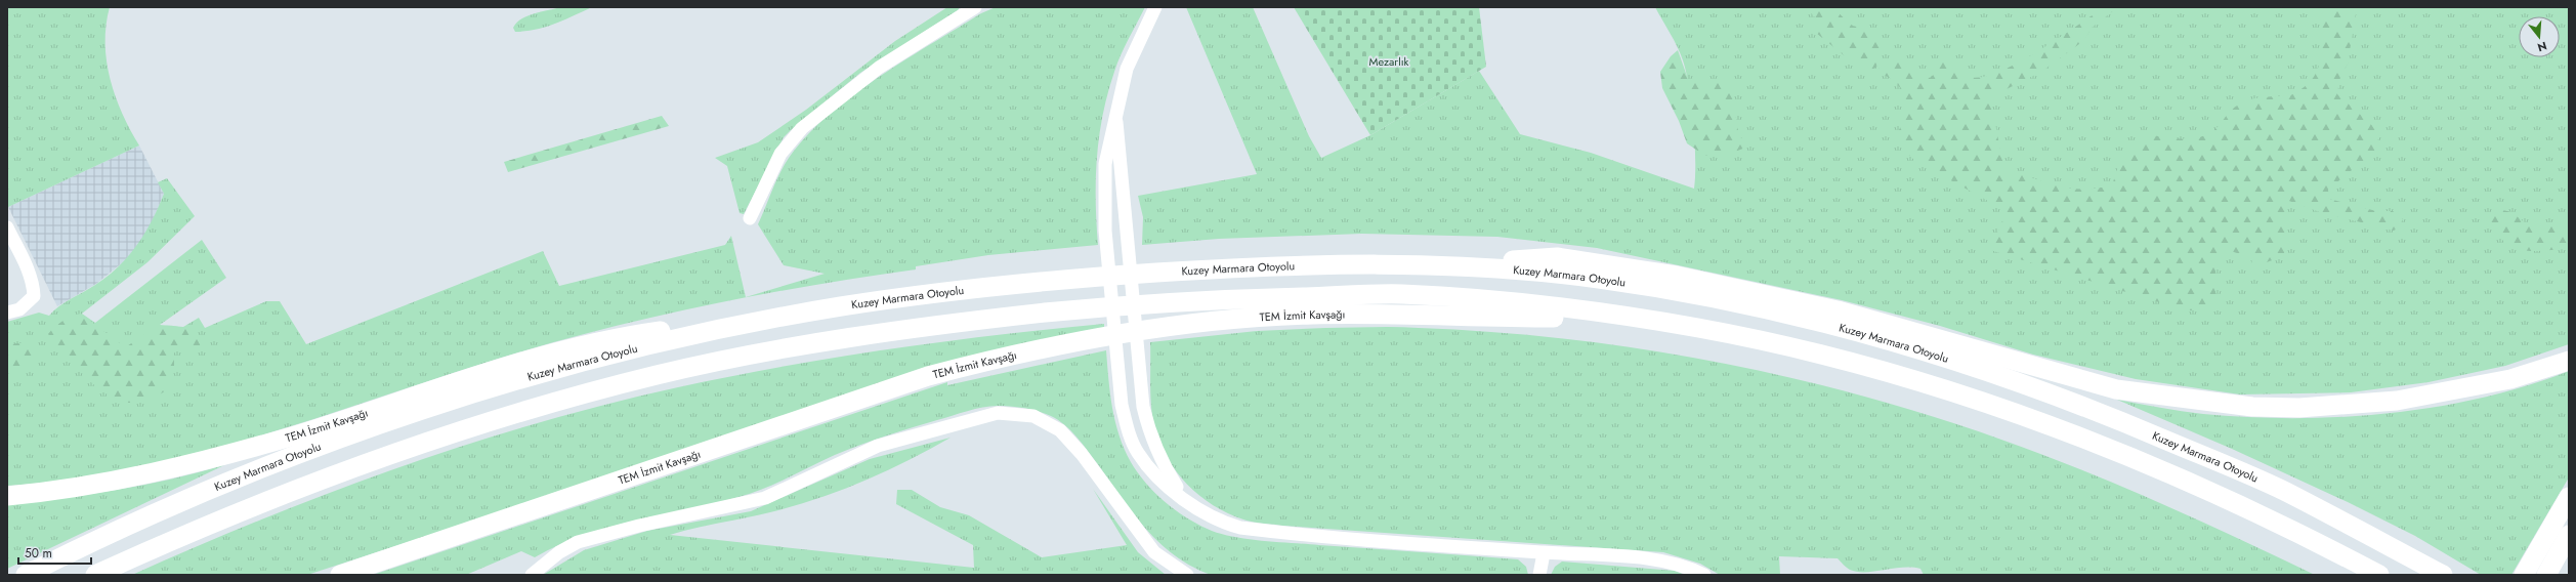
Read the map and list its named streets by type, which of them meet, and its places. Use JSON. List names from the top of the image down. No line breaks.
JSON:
{"streets":{"highway":["Kuzey Marmara Otoyolu","TEM İzmit Kavşağı"]},"crossings":[["Kuzey Marmara Otoyolu","TEM İzmit Kavşağı"]],"parks":["Mezarlık"],"scale_bar":"50 m","north":"bottom"}
